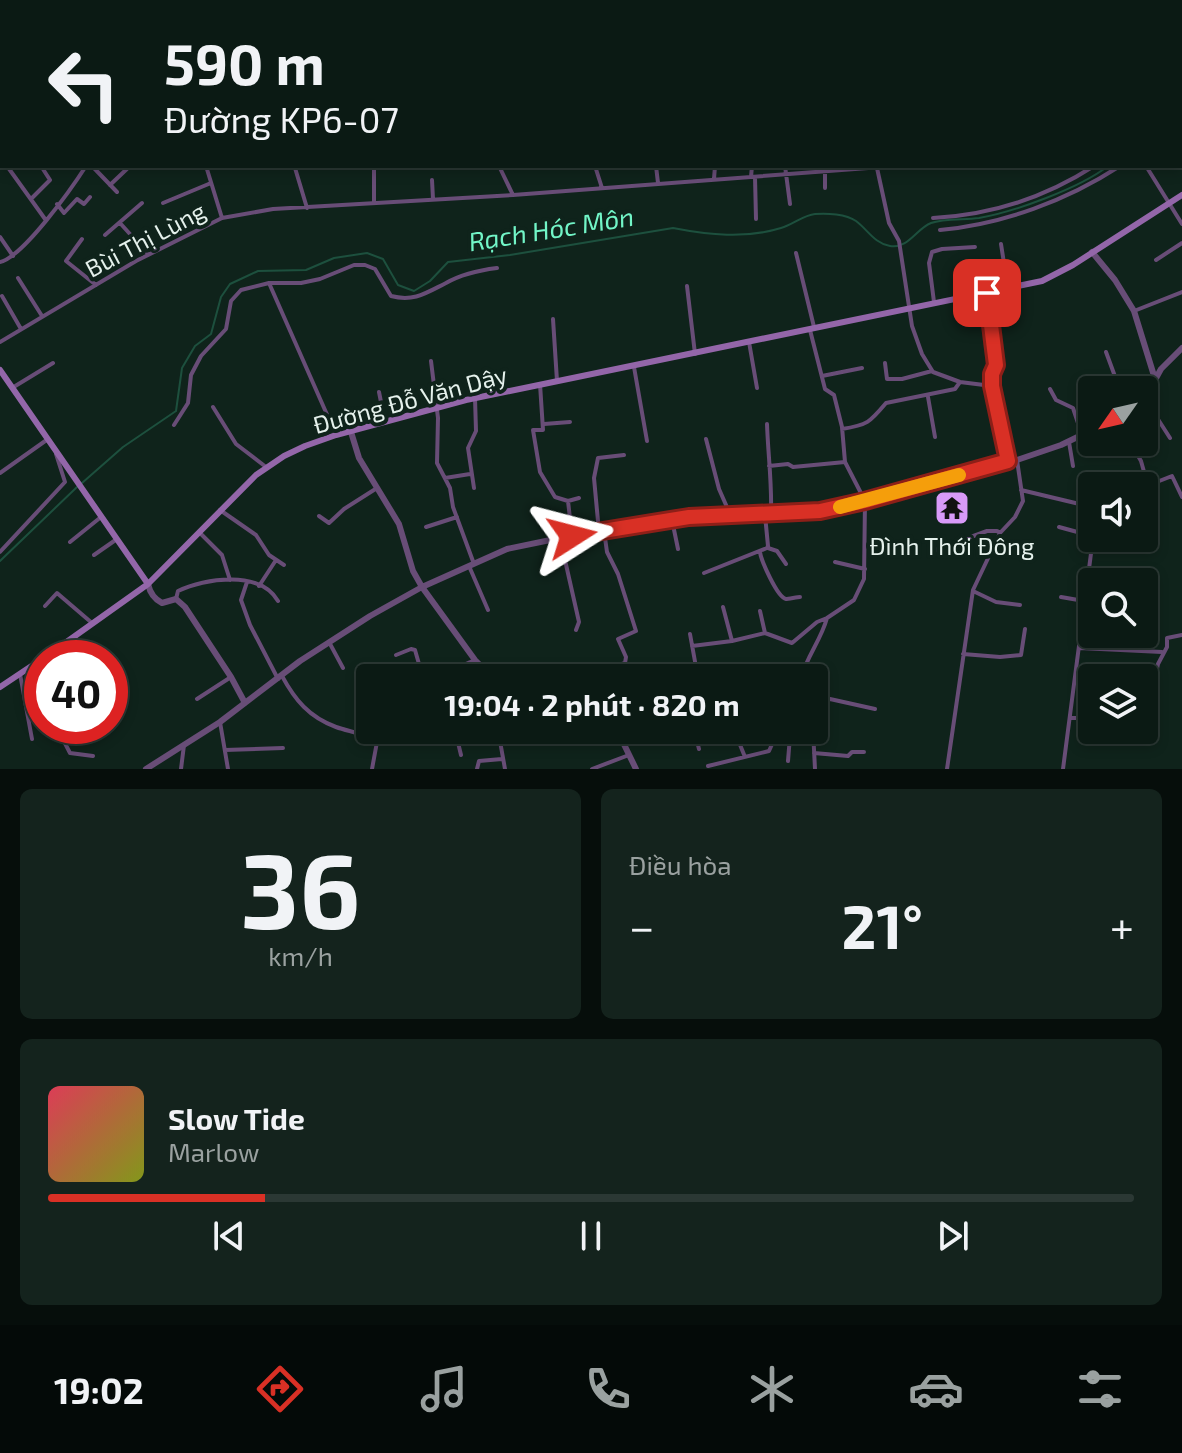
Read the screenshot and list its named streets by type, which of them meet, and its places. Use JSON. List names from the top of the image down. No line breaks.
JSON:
{"streets":{"main road":["Đường Đỗ Văn Dậy"],"street":["Bùi Thị Lùng"]},"water":["Rạch Hóc Môn"],"places":{"temple":["Đình Thới Đông"]},"north":"bottom left","page":{"turn":["590 m","Đường KP6-07"],"limit":"40","trip":"19:04 · 2 phút · 820 m","tile":[["36","km/h"],"Điều hòa"],"heat":["−","21°","+"],"song":["Slow Tide","Marlow"],"tabs":"19:02"}}
